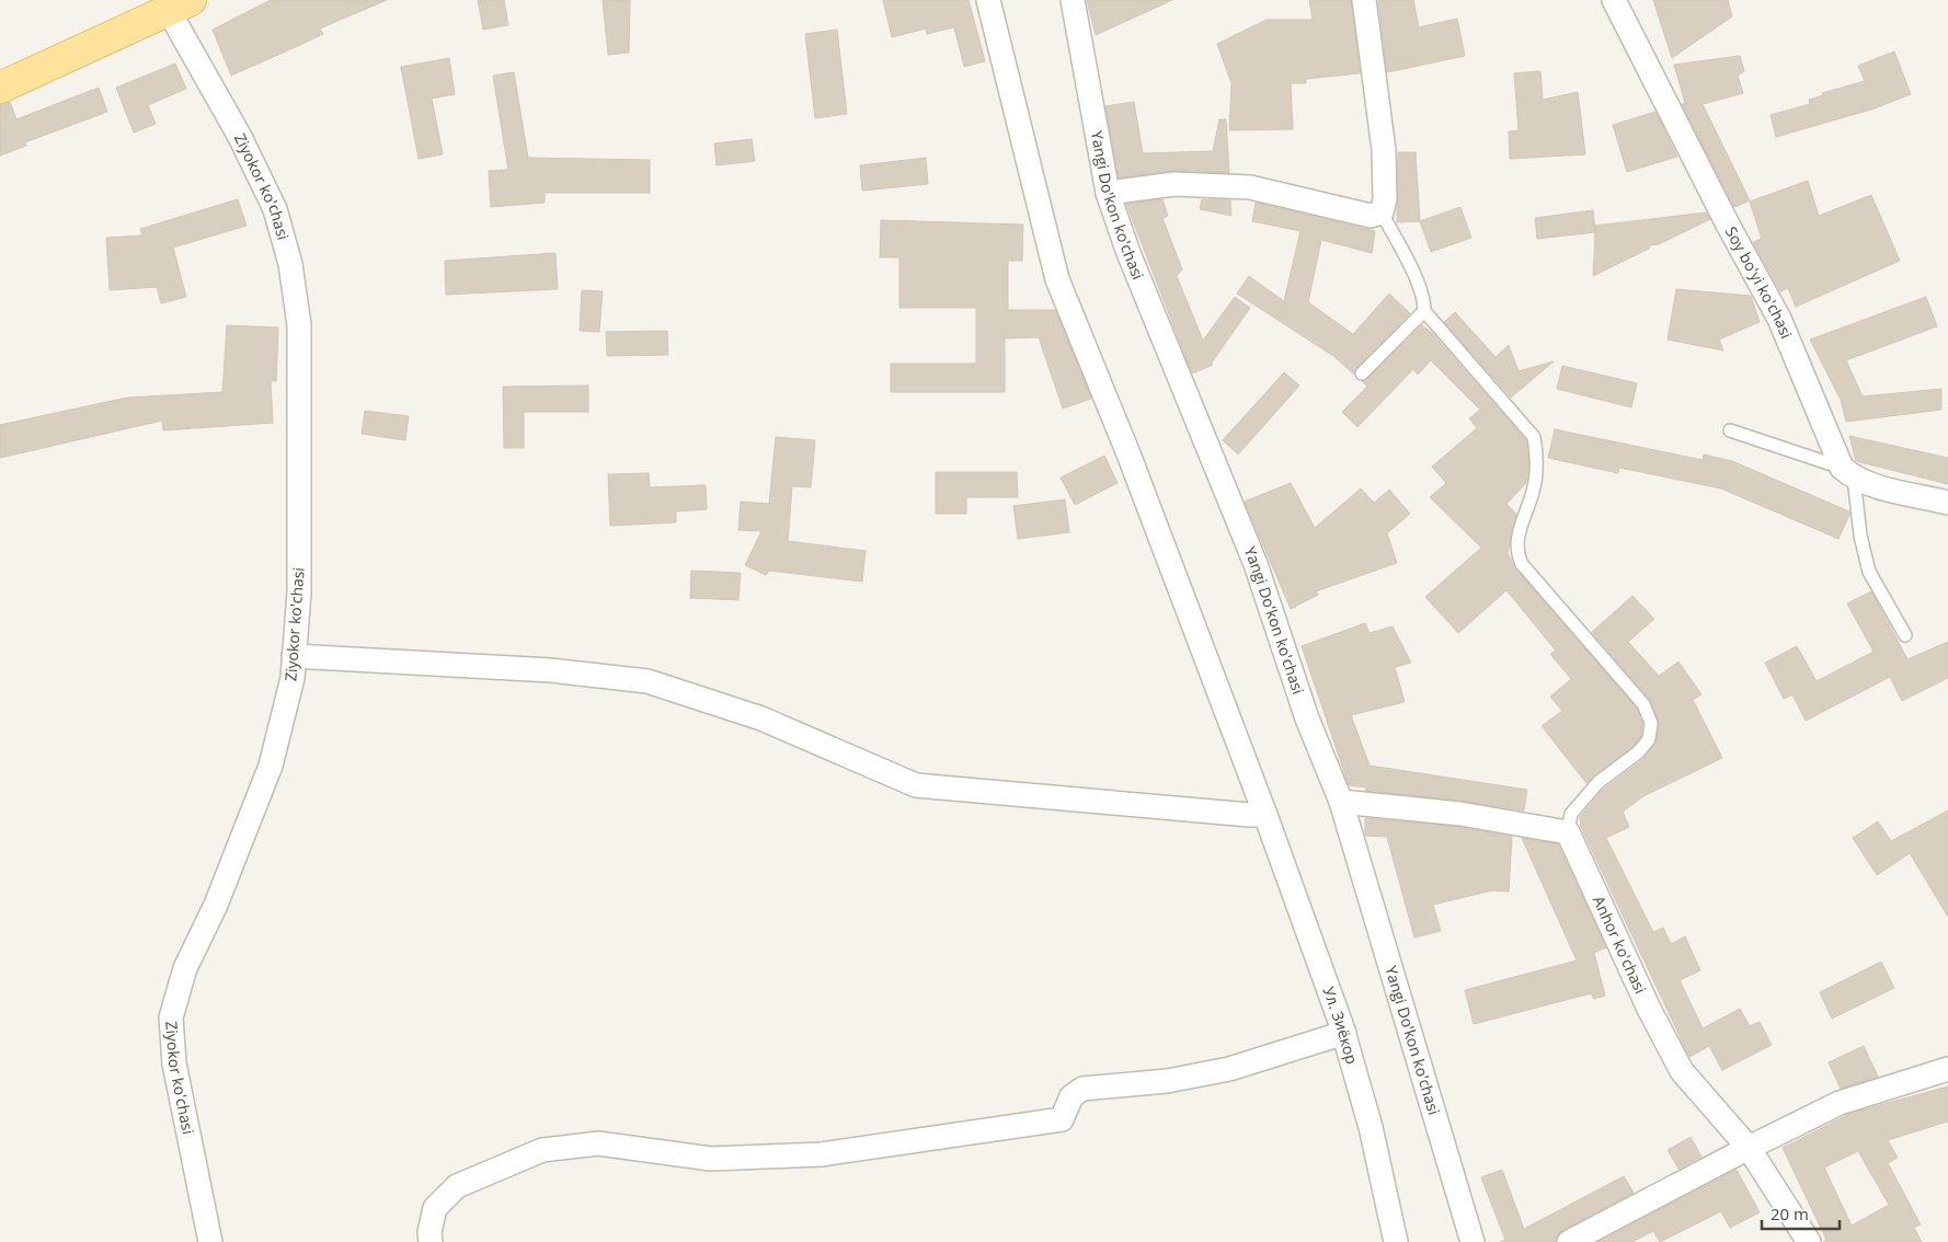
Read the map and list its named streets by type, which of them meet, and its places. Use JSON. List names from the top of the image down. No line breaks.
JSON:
{"streets":{"street":["Ziyokor ko'chasi","Yangi Do'kon ko'chasi","Soy bo'yi ko'chasi","Anhor ko'chasi","Ул. Зиёкор"]},"scale_bar":"20 m"}
